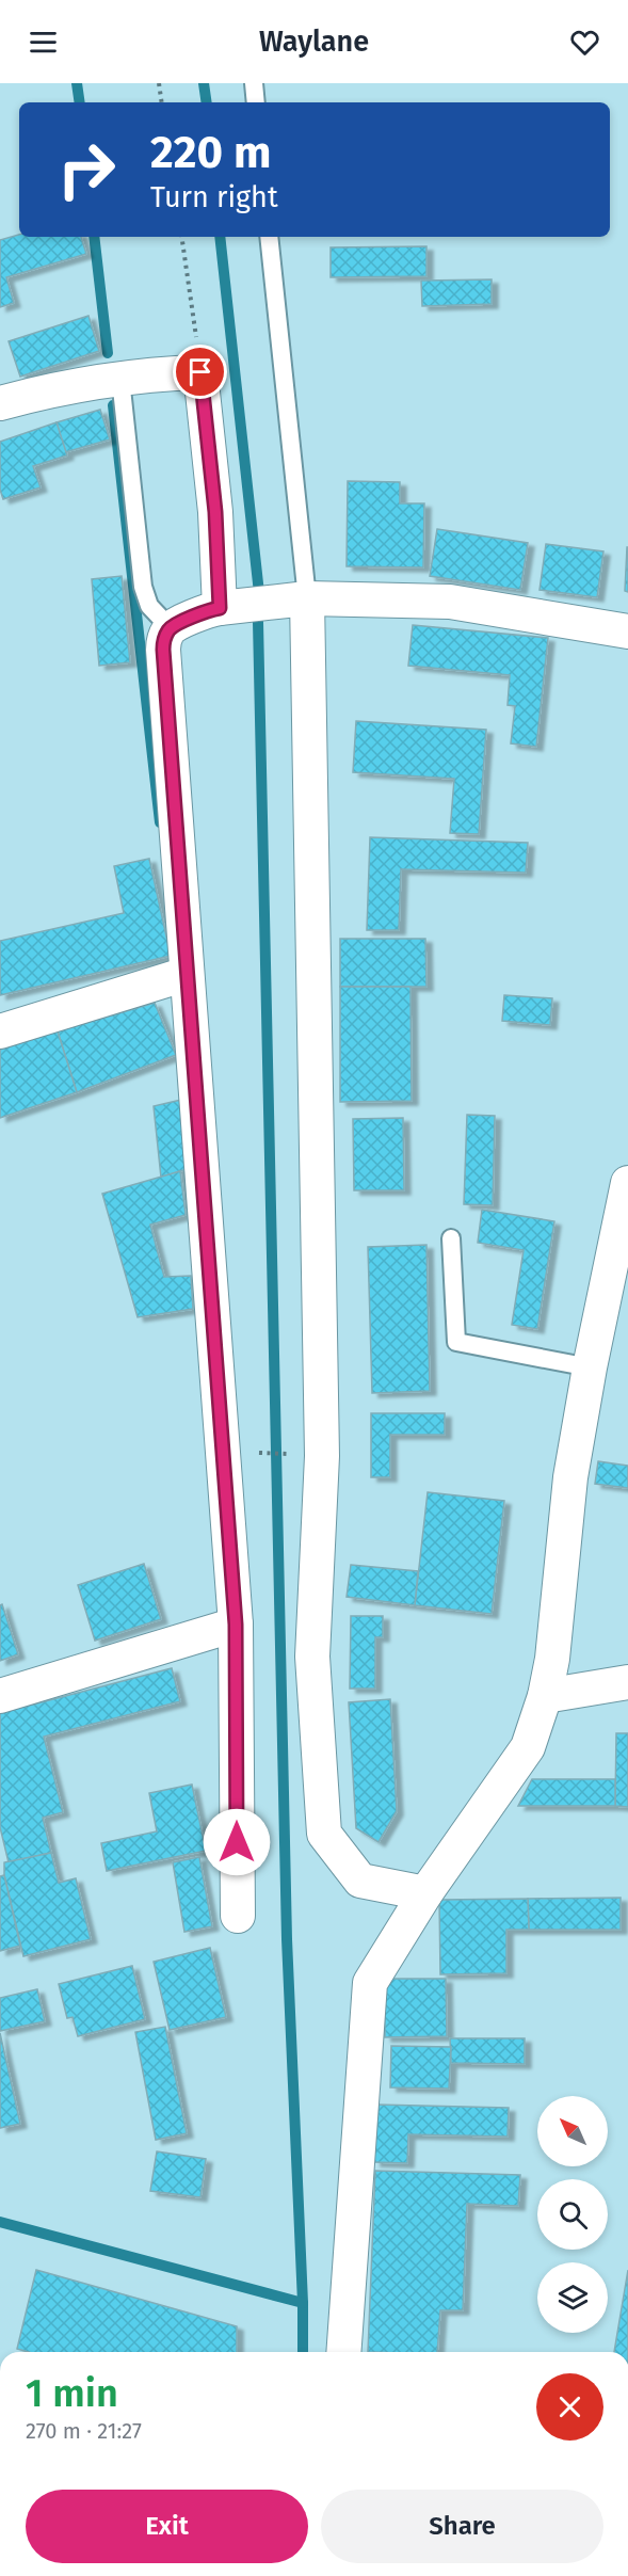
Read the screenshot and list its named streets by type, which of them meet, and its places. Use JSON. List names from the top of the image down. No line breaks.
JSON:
{"north":"top left","page":{"header":"Waylane","turn":["220 m","Turn right"],"heading":["1 min","270 m · 21:27"],"buttons":["Exit","Share"]}}
